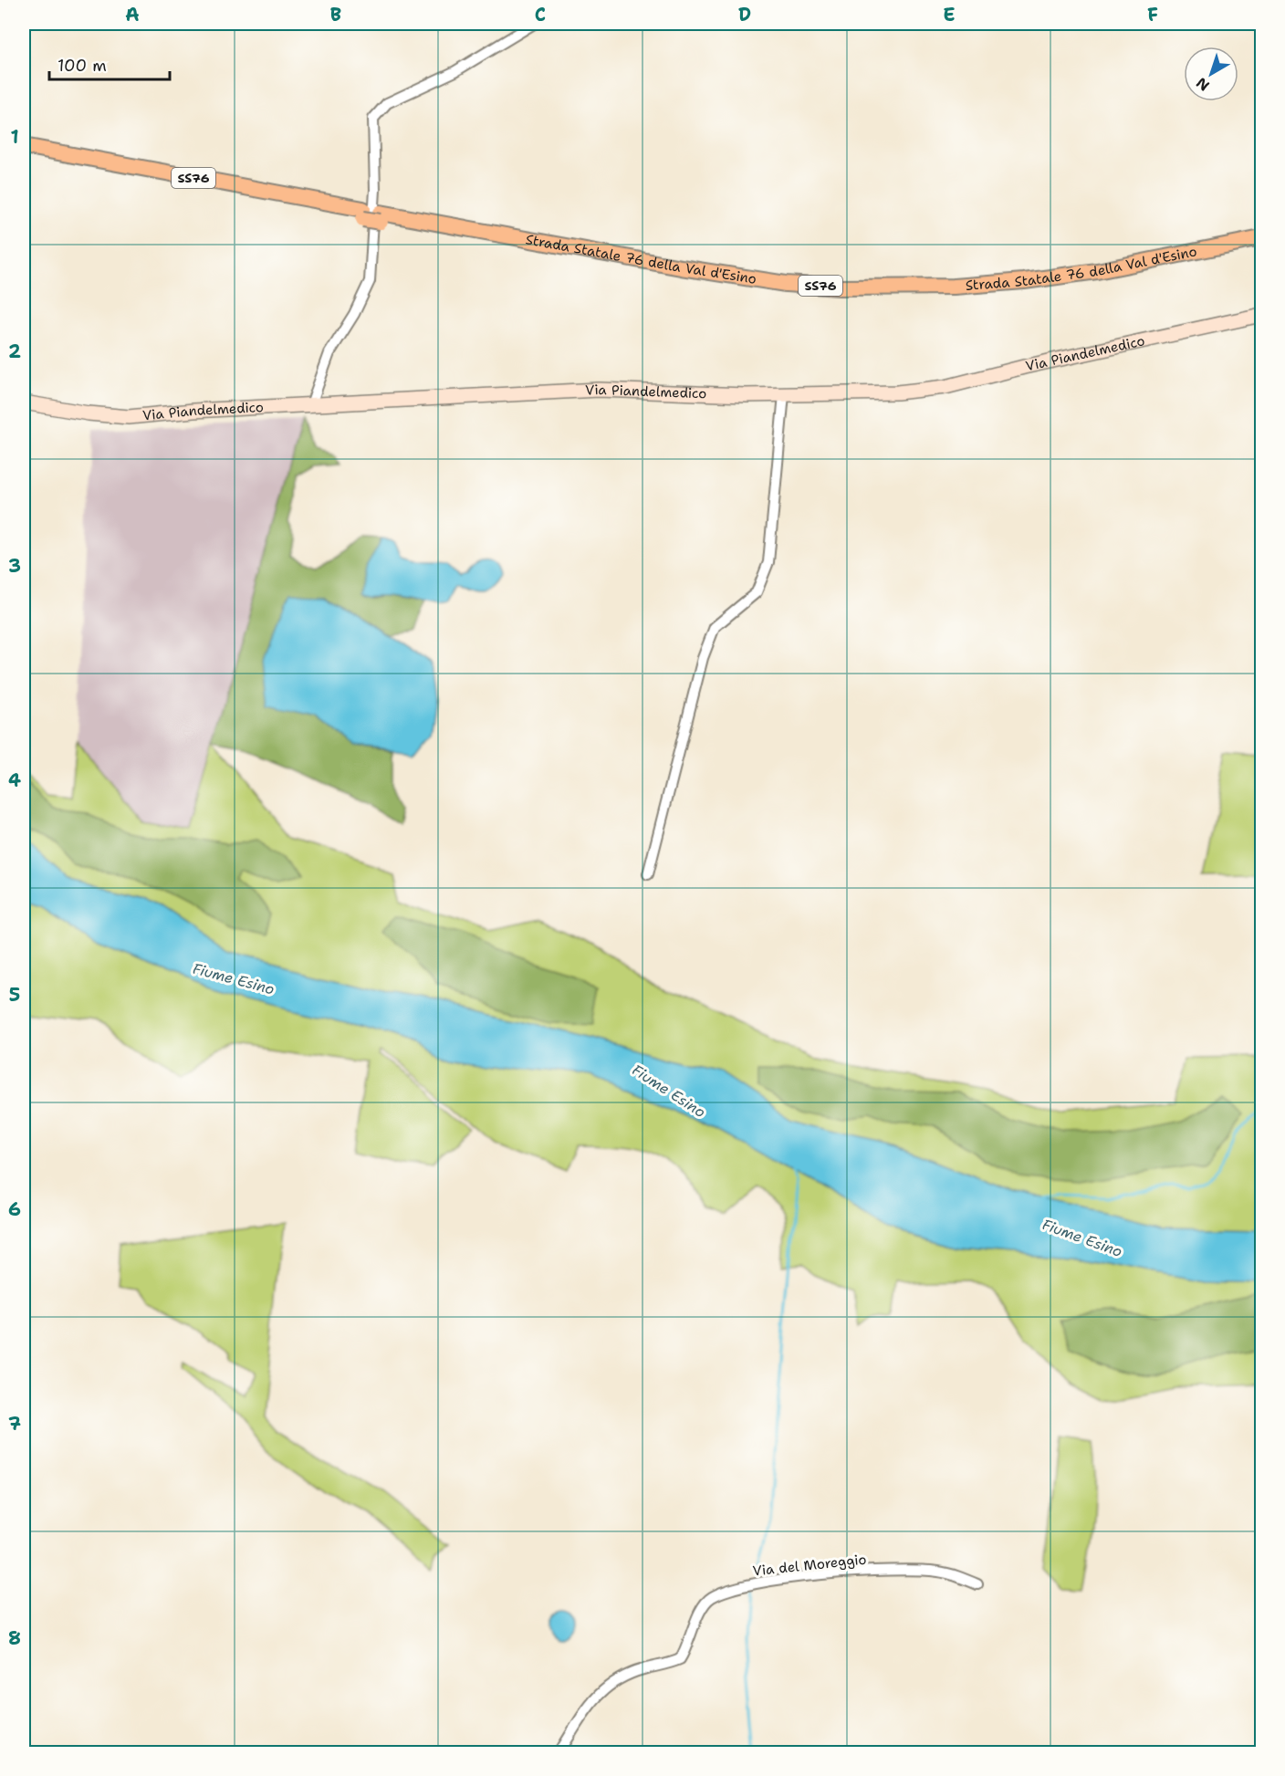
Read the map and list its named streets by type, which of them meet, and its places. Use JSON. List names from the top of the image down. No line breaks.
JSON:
{"streets":{"highway":["SS76","Strada Statale 76 della Val d'Esino"],"main road":["Via Piandelmedico"],"street":["Via del Moreggio"]},"water":["Fiume Esino"],"scale_bar":"100 m","north":"bottom left","grid":{"columns":["A","B","C","D","E","F"],"rows":["1","2","3","4","5","6","7","8"]}}
